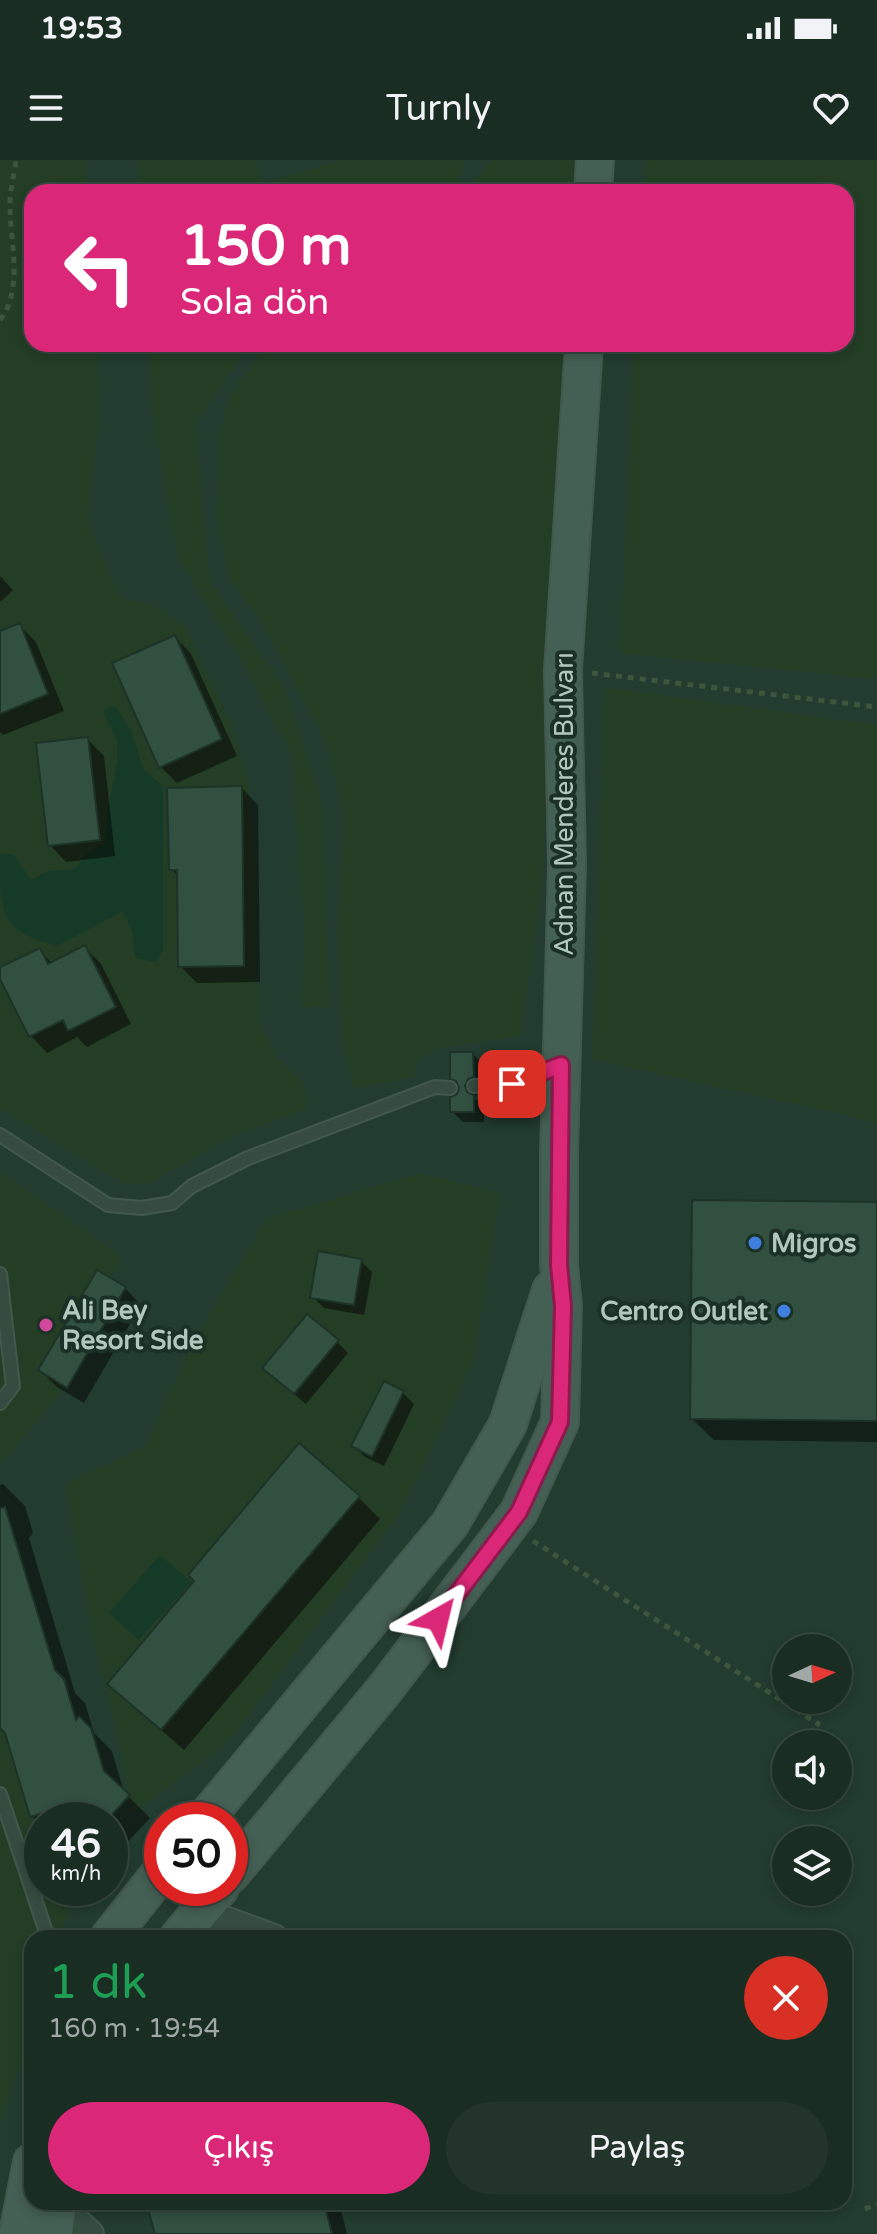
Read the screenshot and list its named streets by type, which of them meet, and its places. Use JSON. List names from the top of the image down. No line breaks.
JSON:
{"streets":{"main road":["Adnan Menderes Bulvarı"]},"places":["Migros","Centro Outlet","Ali Bey Resort Side"],"north":"right","page":{"status":"19:53","header":"Turnly","turn":["150 m","Sola dön"],"speed":"46 km/h","limit":"50","heading":["1 dk","160 m · 19:54"],"buttons":["Çıkış","Paylaş"]}}
